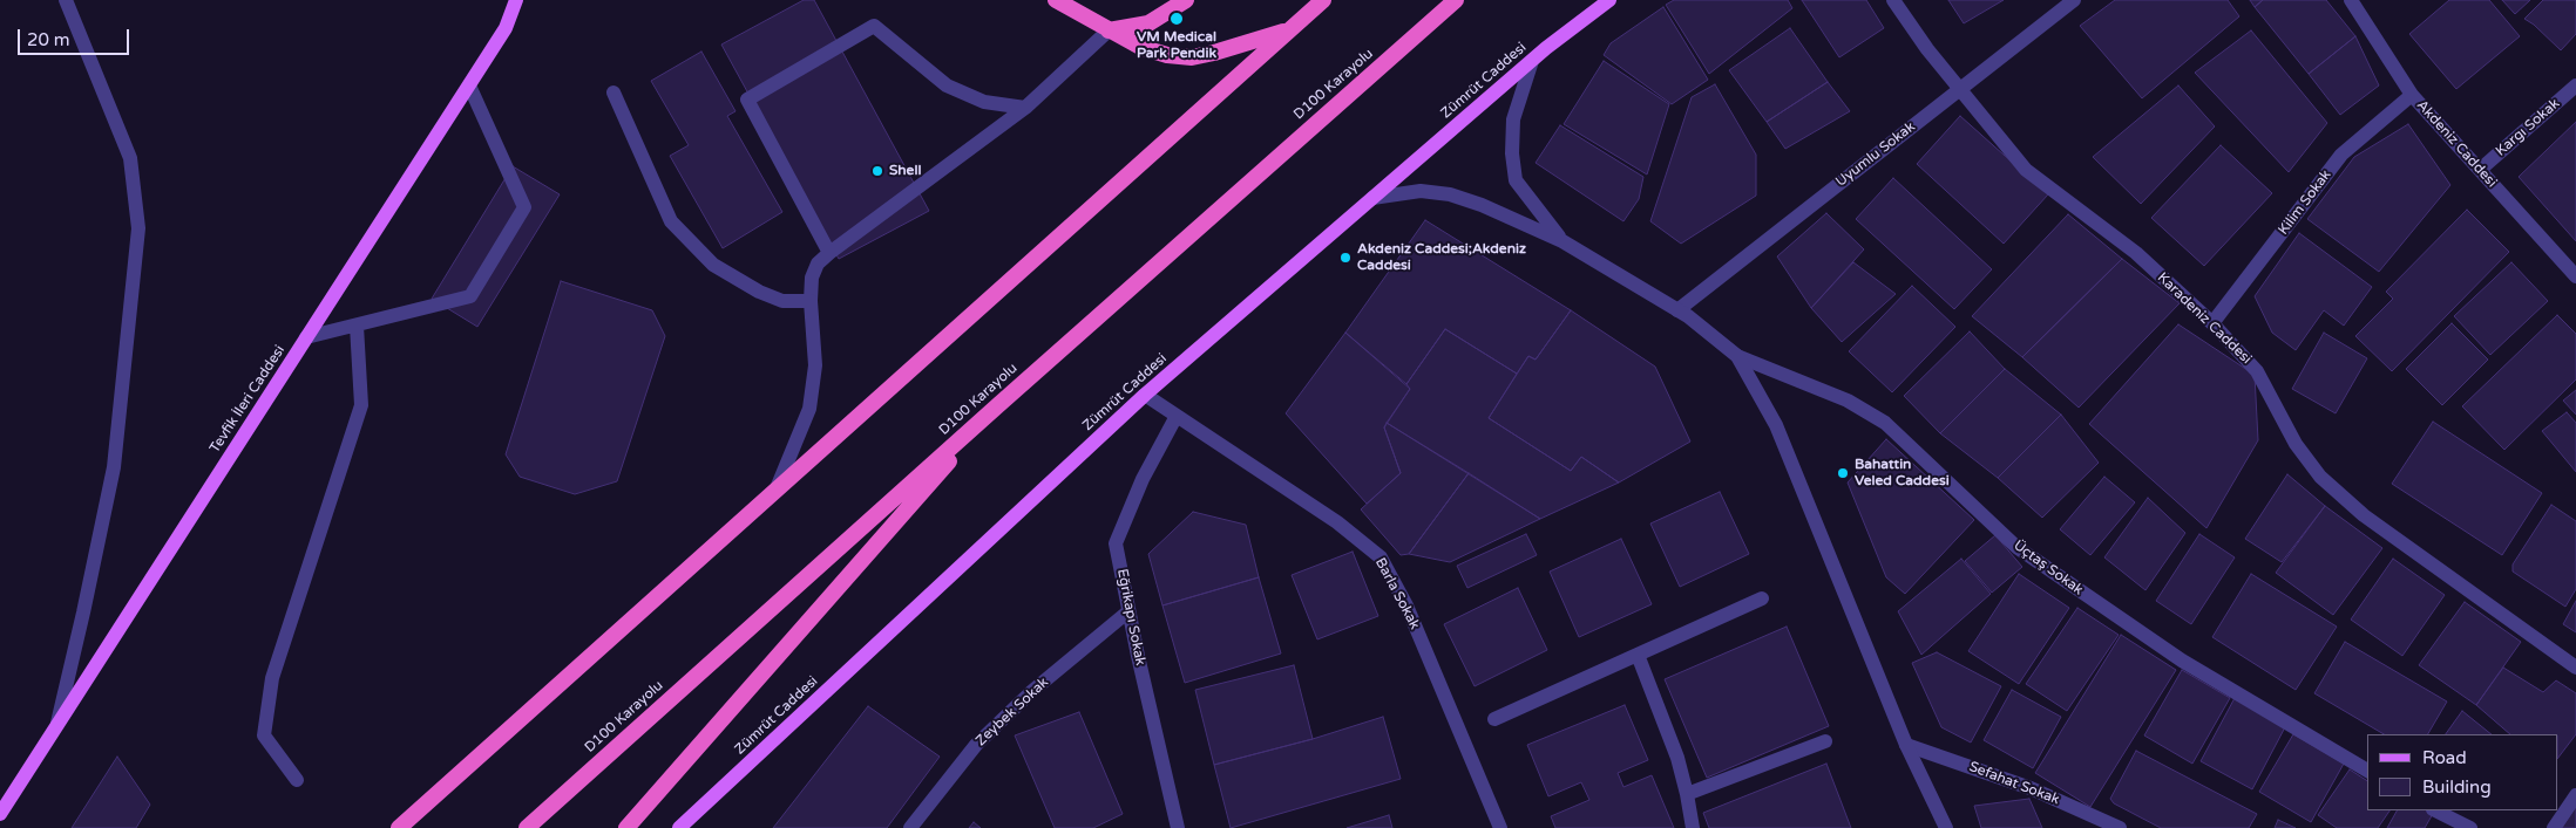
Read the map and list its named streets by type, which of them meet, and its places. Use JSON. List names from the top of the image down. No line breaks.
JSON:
{"streets":{"highway":["D100 Karayolu"],"main road":["Zümrüt Caddesi","Tevfik İleri Caddesi"],"street":["Kargı Sokak","Akdeniz Caddesi","Uyumlu Sokak","Kilim Sokak","Karadeniz Caddesi","Üçtaş Sokak","Barla Sokak","Eğrikapı Sokak","Zeybek Sokak","Sefahat Sokak"]},"crossings":[["Zümrüt Caddesi","Barla Sokak"],["Kargı Sokak","Akdeniz Caddesi"],["Akdeniz Caddesi","Kilim Sokak"],["Uyumlu Sokak","Karadeniz Caddesi"],["Kilim Sokak","Karadeniz Caddesi"],["Barla Sokak","Eğrikapı Sokak"],["Eğrikapı Sokak","Zeybek Sokak"]],"places":["VM Medical Park Pendik","Shell","Akdeniz Caddesi;Akdeni̇z Caddesi̇","Bahattin Veled Caddesi"],"legend":["Road","Building"],"scale_bar":"20 m"}
